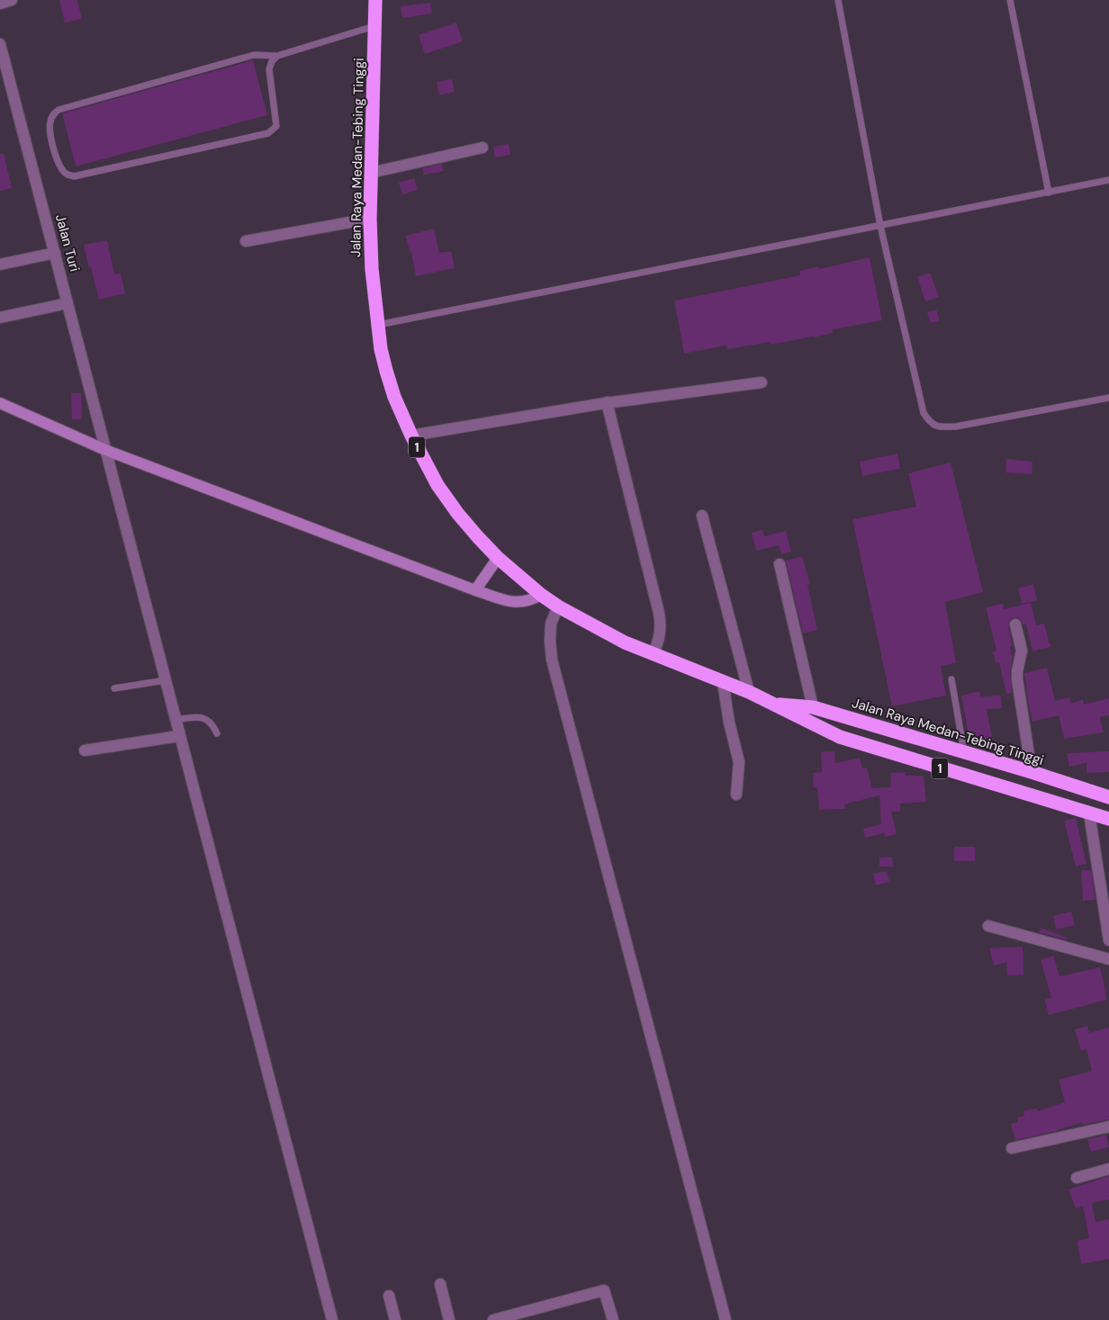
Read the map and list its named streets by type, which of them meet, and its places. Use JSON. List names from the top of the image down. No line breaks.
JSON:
{"streets":{"highway":["Jalan Raya Medan-Tebing Tinggi","1"],"street":["Jalan Turi"]}}
